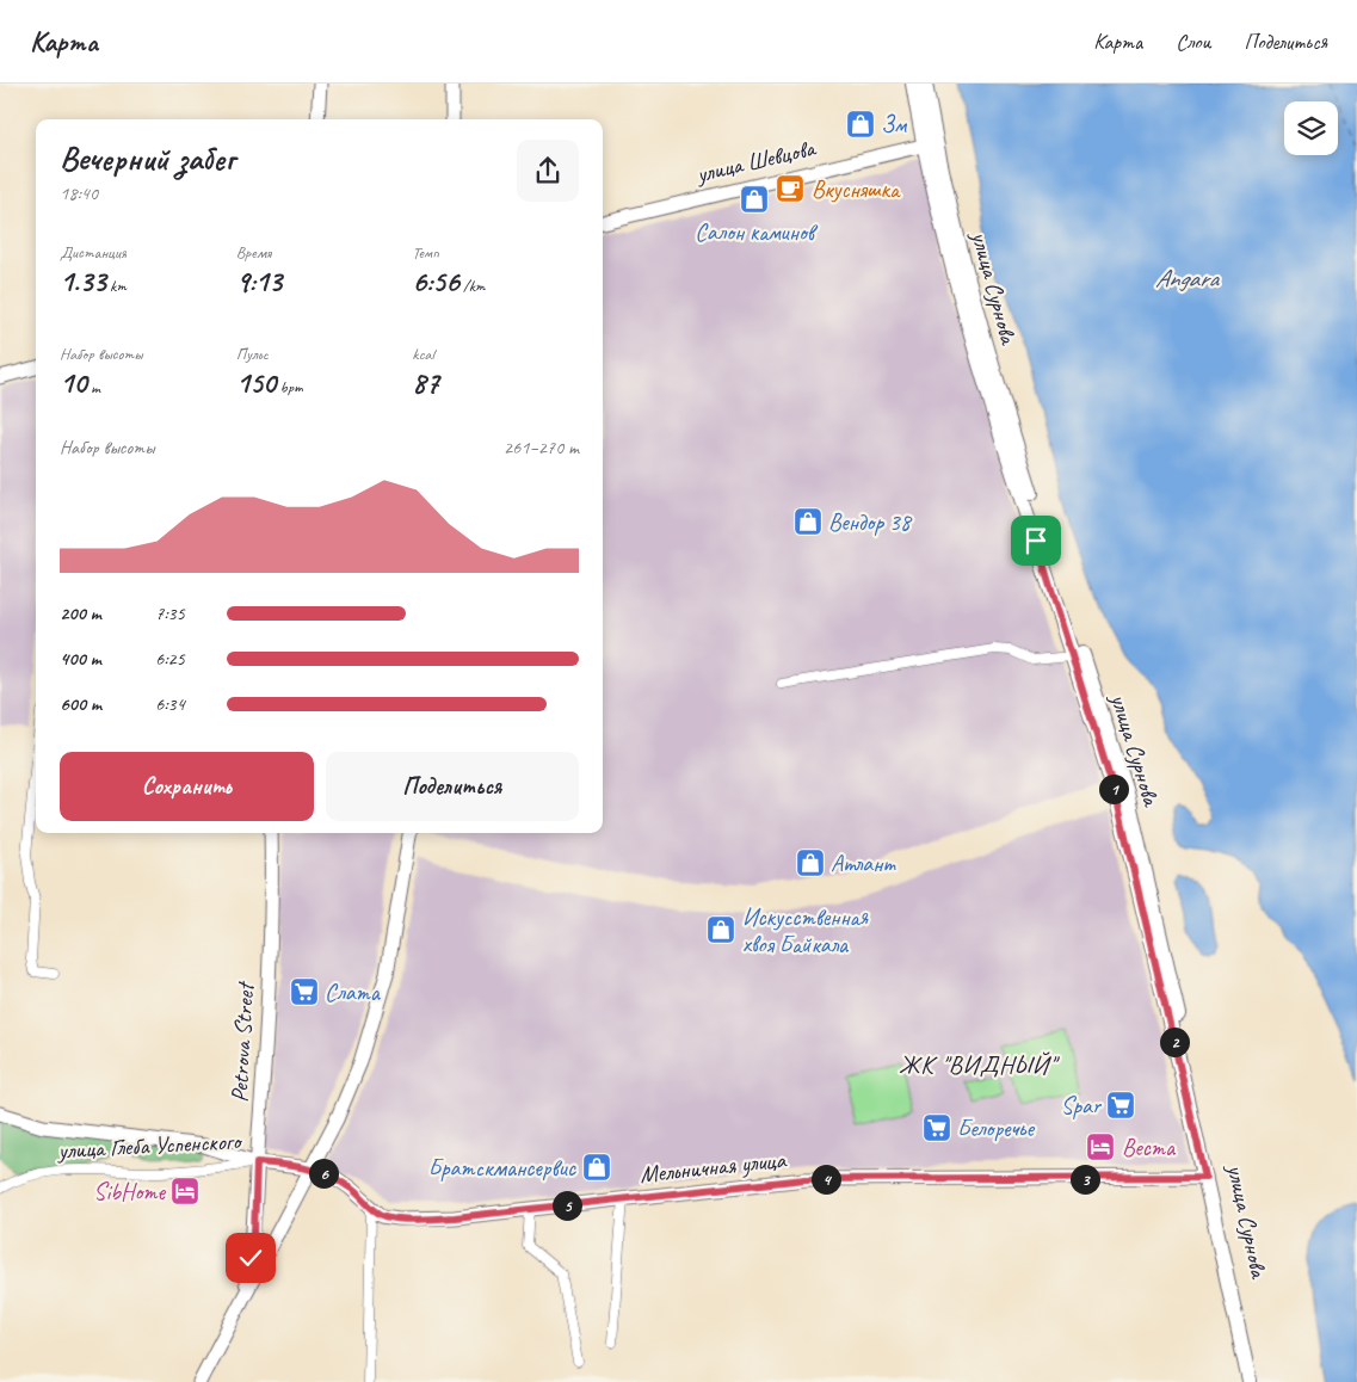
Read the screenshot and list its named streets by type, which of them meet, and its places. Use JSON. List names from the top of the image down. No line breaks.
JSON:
{"streets":{"main road":["улица Сурнова"],"street":["улица Шевцова","Petrova Street","улица Глеба Успенского","Мельничная улица"]},"crossings":[["улица Шевцова","улица Сурнова"],["улица Сурнова","Мельничная улица"],["Petrova Street","улица Глеба Успенского"]],"districts":["ЖК \"ВИДНЫЙ\""],"water":["Angara"],"places":{"shop":["Зм","Салон каминов","Вендор 38","Атлант","Искусственная хвоя Байкала","Братскмансервис"],"cafe":["Вкусняшка"],"supermarket":["Слата","Spar","Белоречье"],"hotel":["Веста","SibHome"]},"page":{"header":"Карта","nav":["Карта","Слои","Поделиться"],"heading":["Вечерний забег","18:40"],"stats":[["Дистанция","1.33 km"],["Время","9:13"],["Темп","6:56 /km"],["Набор высоты","10 m"],["Пульс","150 bpm"],["kcal","87"]],"chart":["Набор высоты","261–270 m"],"list":[{"name":"200 m","note":"7:35"},{"name":"400 m","note":"6:25"},{"name":"600 m","note":"6:34"}],"buttons":["Сохранить","Поделиться"],"pins":["1","2","6","3","4","5"]}}
